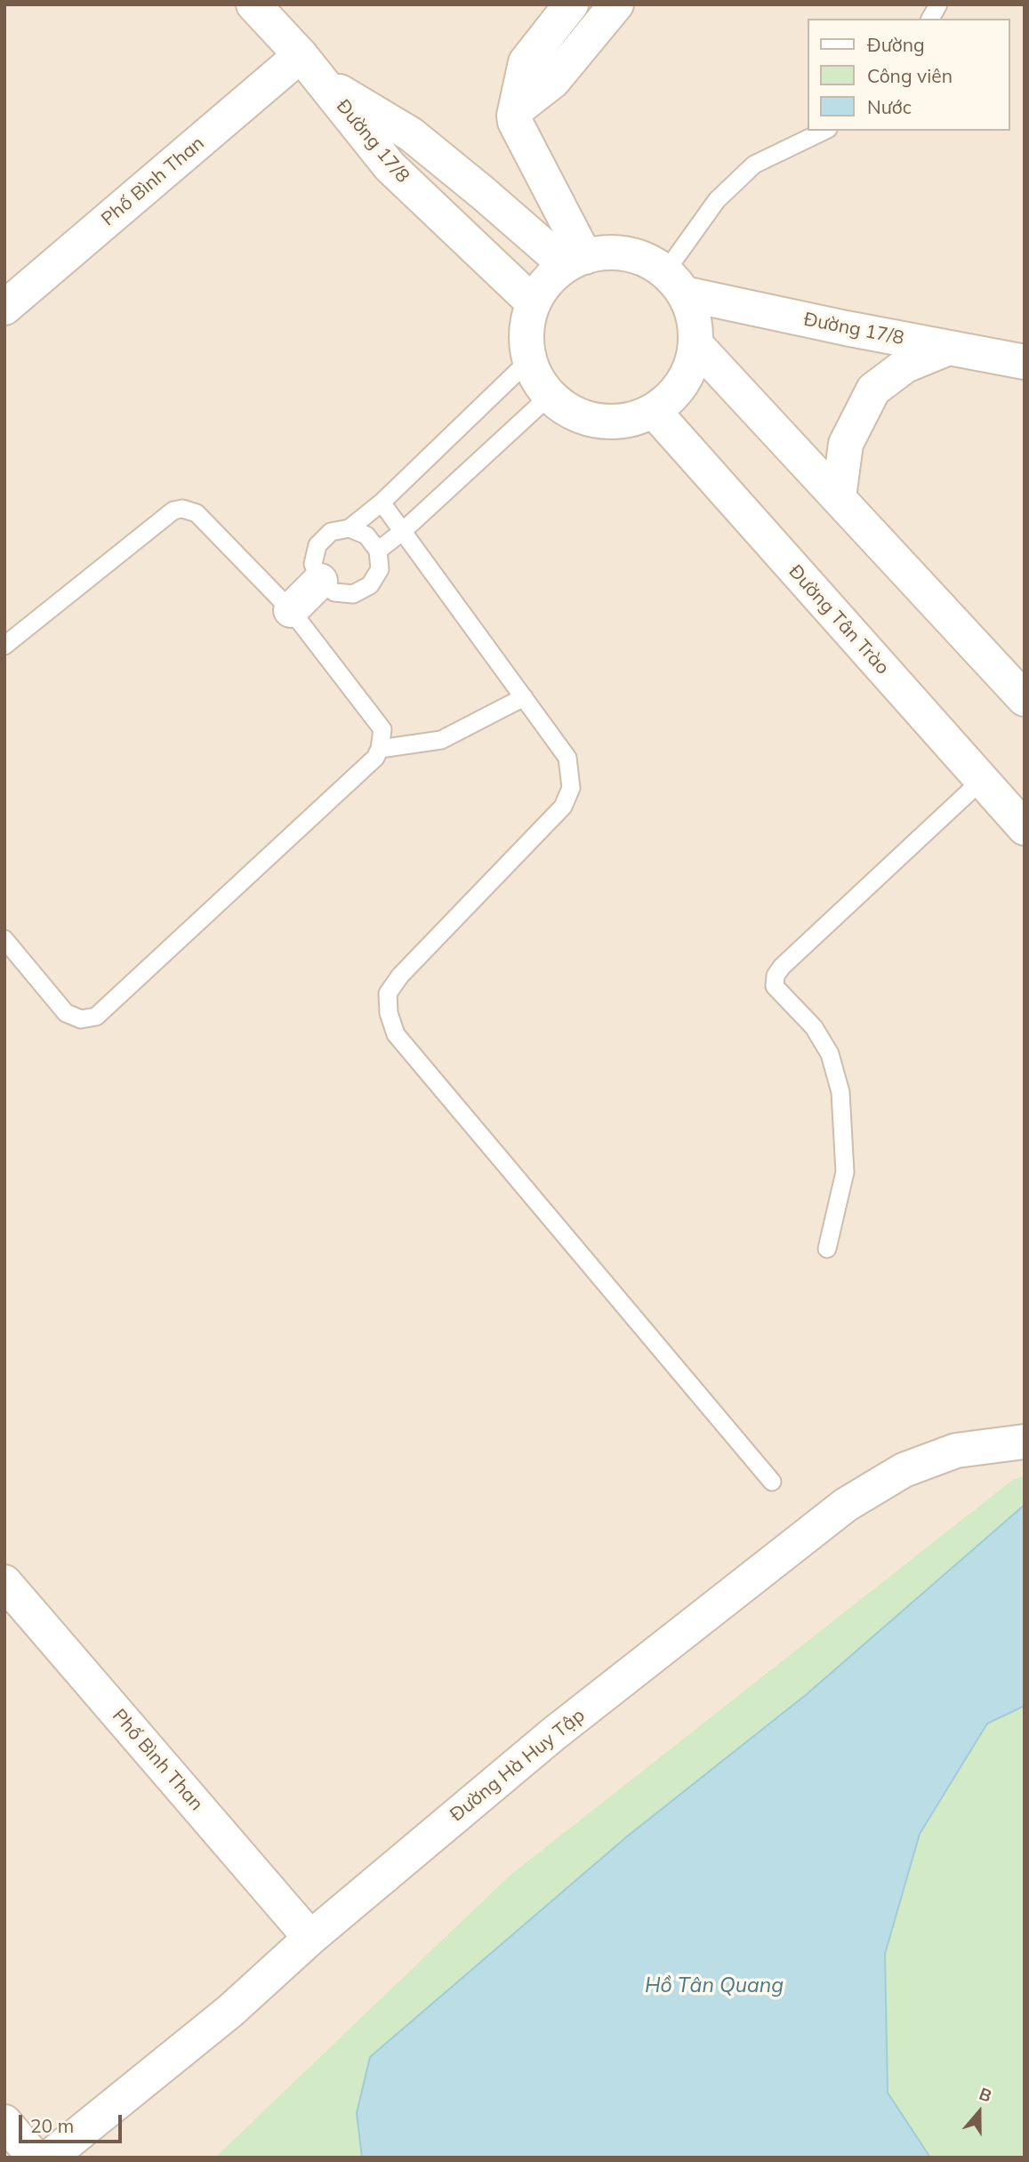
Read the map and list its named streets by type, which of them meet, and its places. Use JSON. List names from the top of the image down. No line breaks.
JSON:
{"streets":{"street":["Đường 17/8","Phố Bình Than","Đường Tân Trào","Đường Hà Huy Tập"]},"crossings":[["Đường 17/8","Phố Bình Than"],["Đường 17/8","Đường Tân Trào"],["Phố Bình Than","Đường Hà Huy Tập"]],"water":["Hồ Tân Quang"],"legend":["Đường","Công viên","Nước"],"scale_bar":"20 m","north":"top"}
